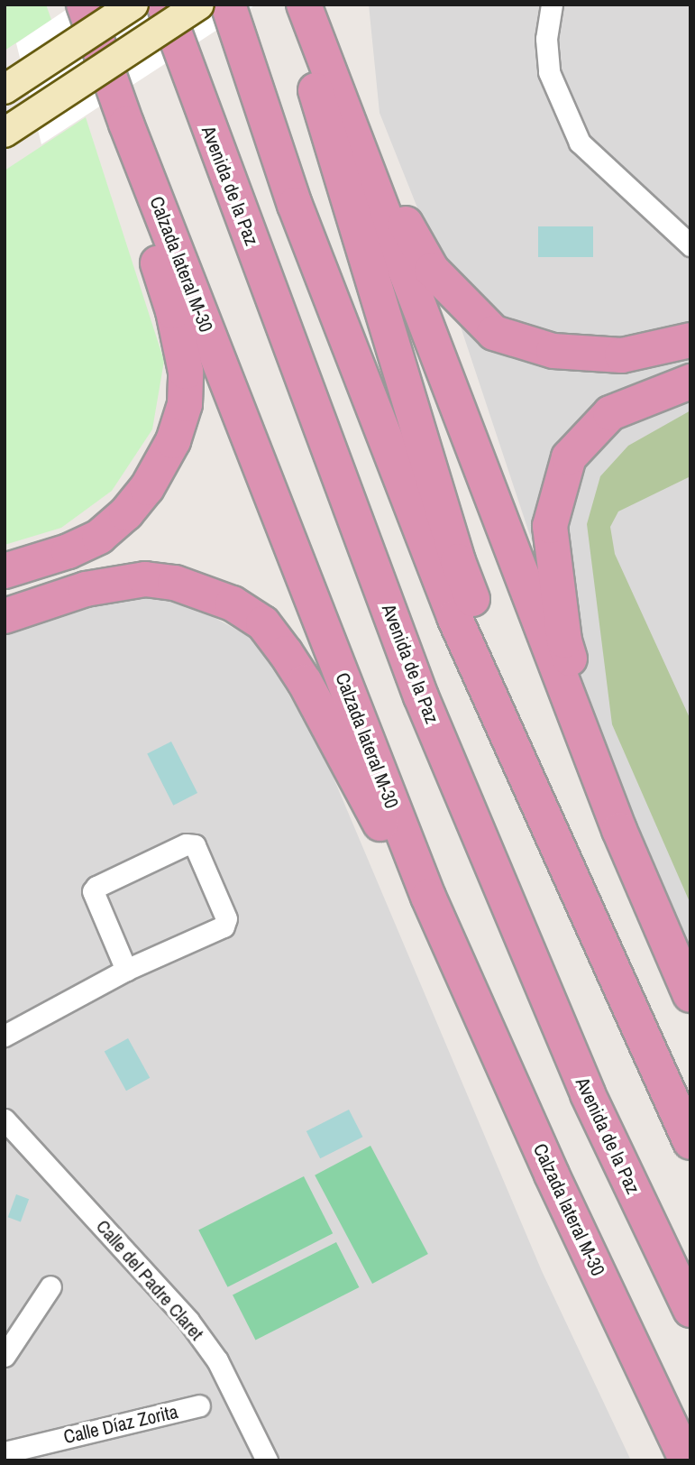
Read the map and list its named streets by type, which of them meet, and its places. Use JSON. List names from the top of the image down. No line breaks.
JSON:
{"streets":{"highway":["Avenida de la Paz","Calzada lateral M-30"],"street":["Calle del Padre Claret","Calle Díaz Zorita"]}}
